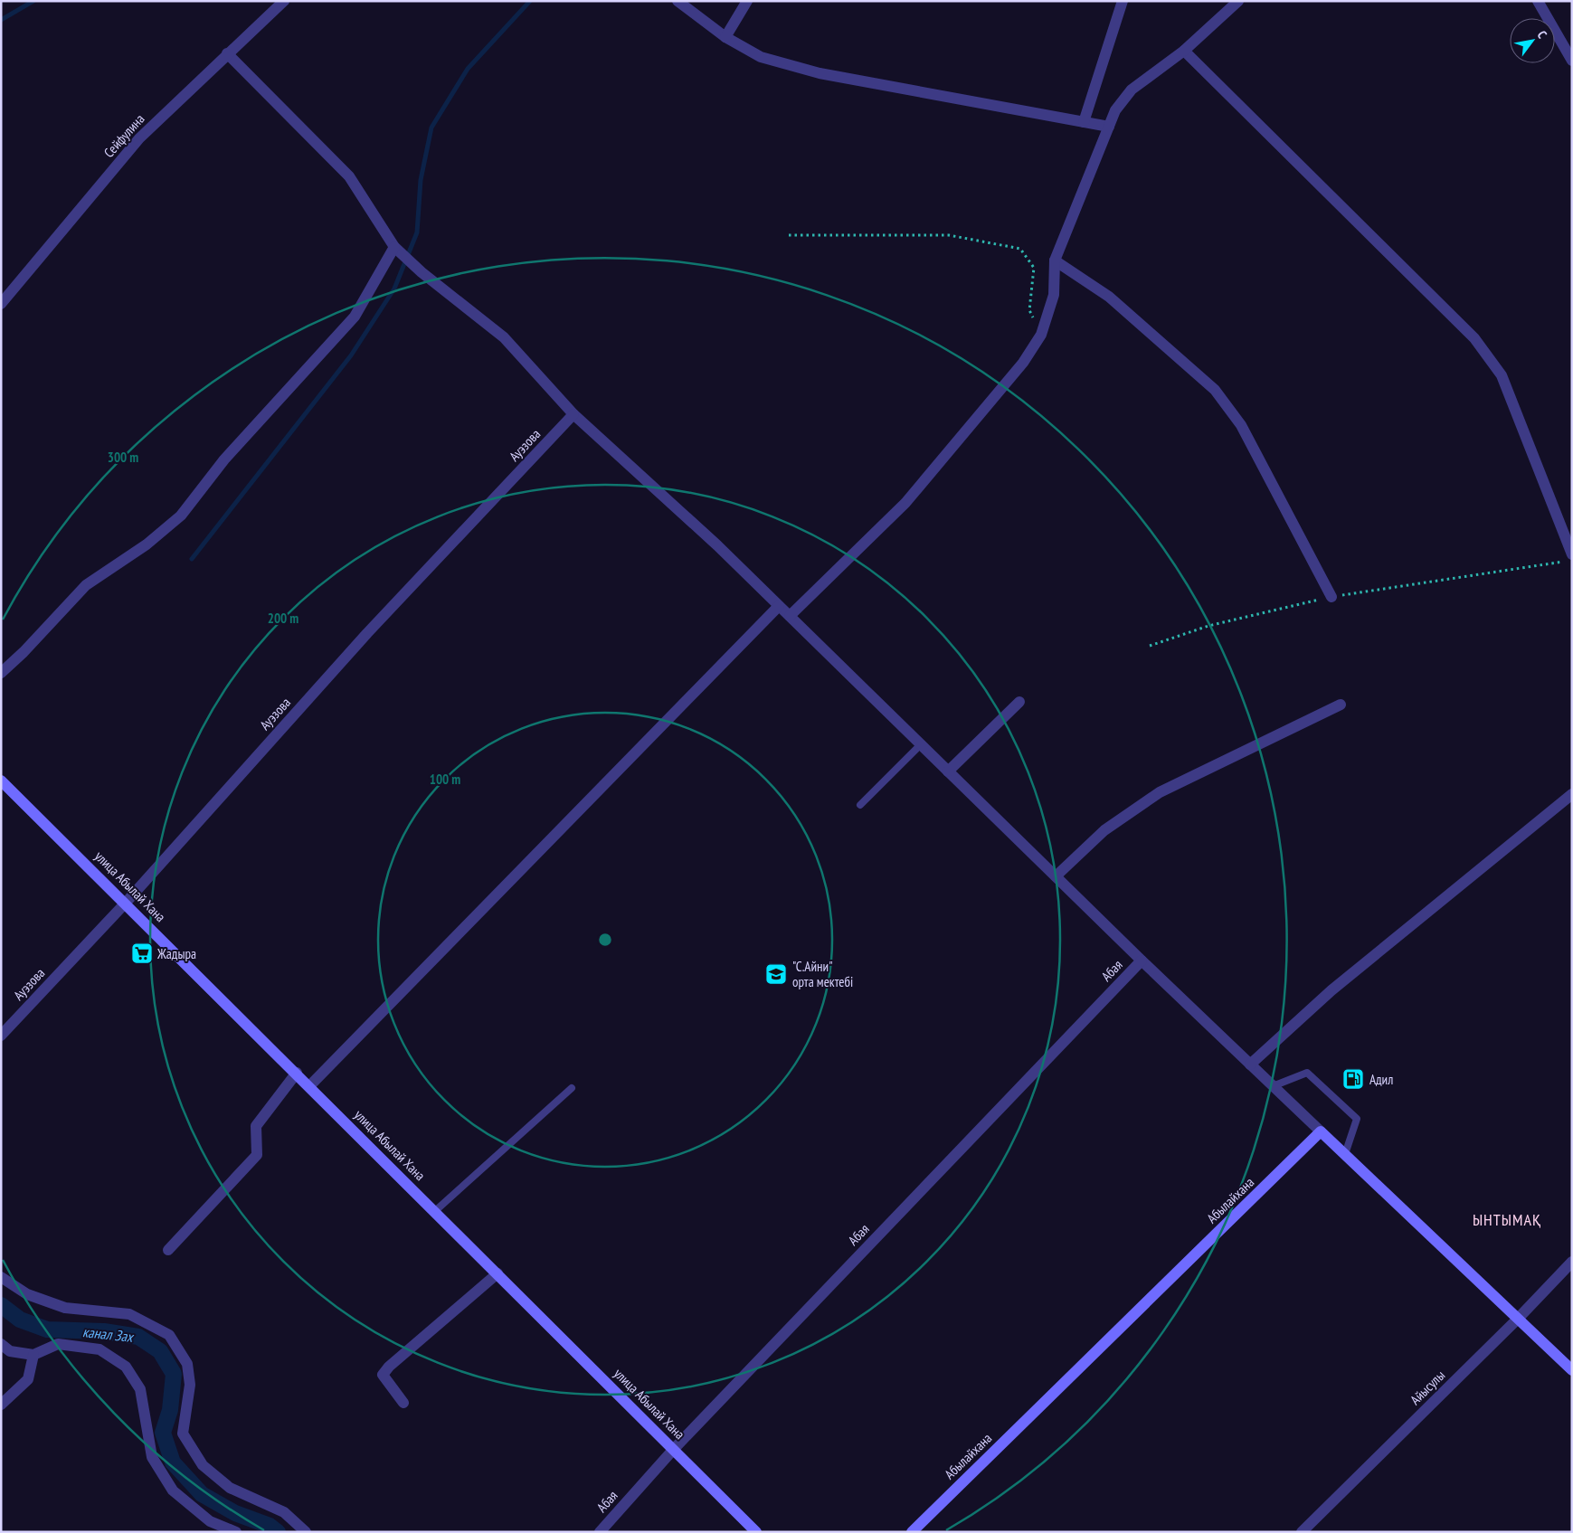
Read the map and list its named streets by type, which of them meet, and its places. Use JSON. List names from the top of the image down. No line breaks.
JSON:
{"streets":{"main road":["улица Абылай Хана","Абылайхана"],"street":["Сейфулина","Ауэзова","Абая","Айысулы"]},"crossings":[["Ауэзова","улица Абылай Хана"],["улица Абылай Хана","Абая"]],"districts":["ЫНТЫМАҚ"],"water":["канал Зах"],"places":{"supermarket":["Жадыра"],"school or university":["\"С.Айни\" орта мектебі"],"fuel station":["Адил"]},"north":"top right","rings":["300 m","200 m","100 m"]}
